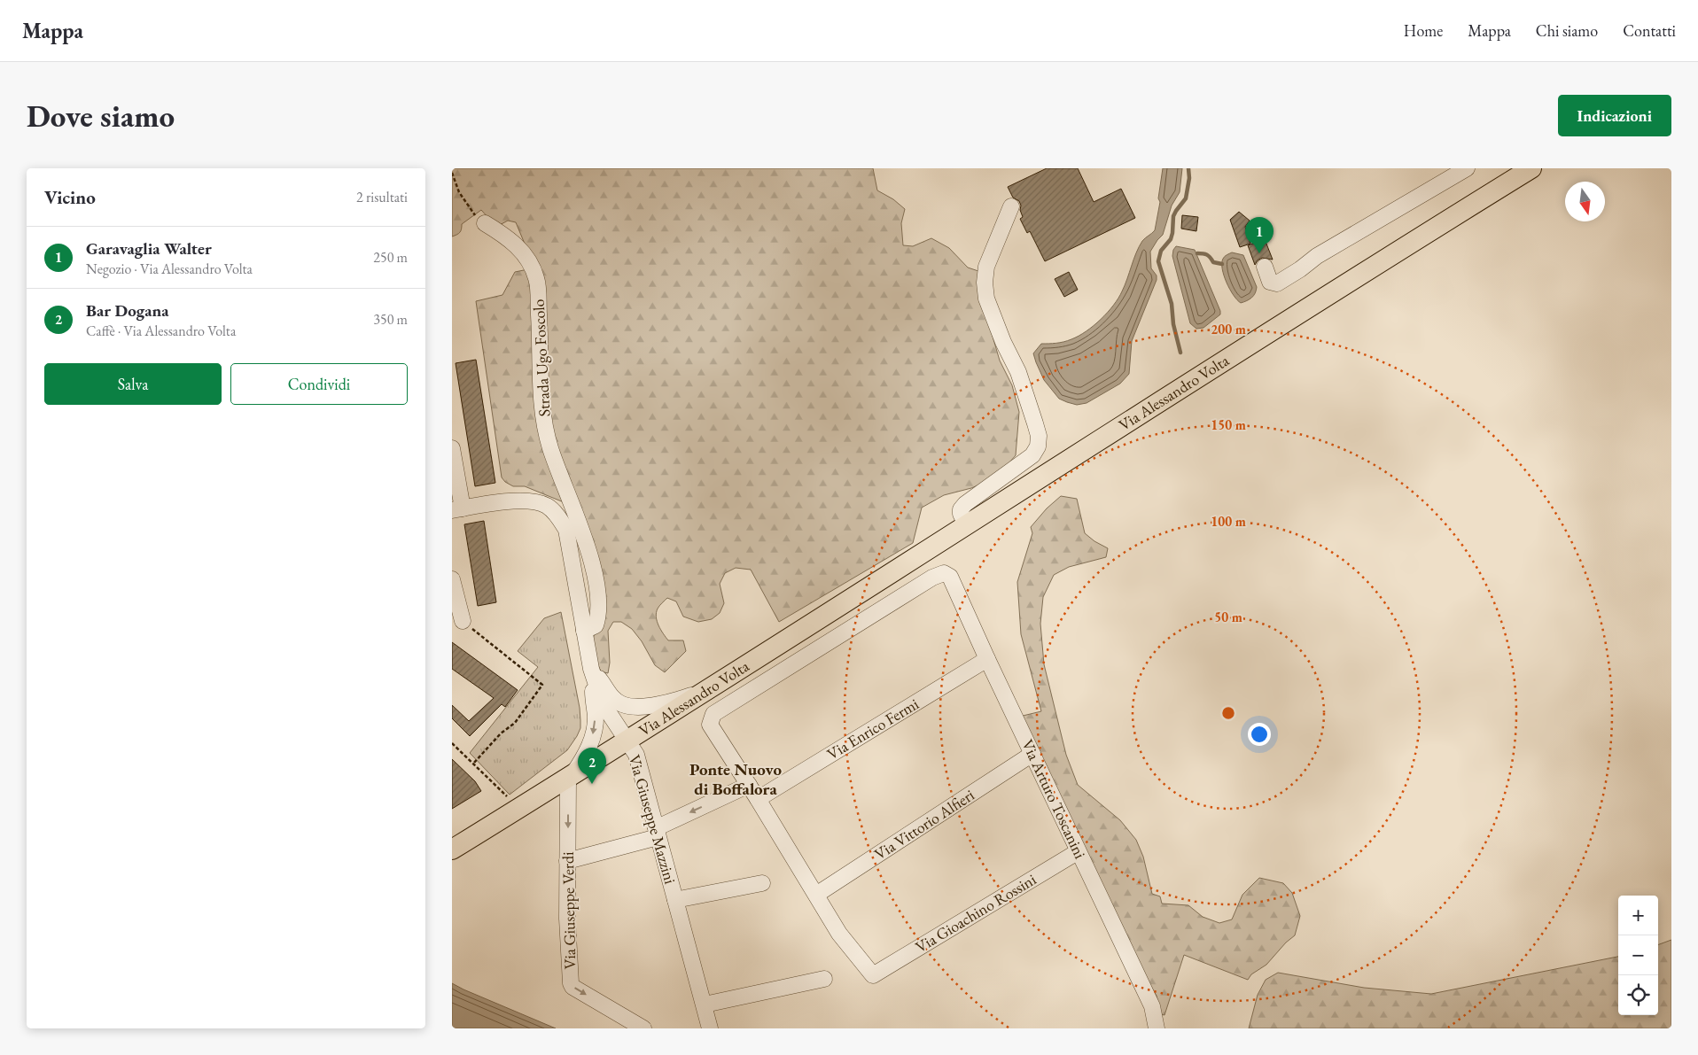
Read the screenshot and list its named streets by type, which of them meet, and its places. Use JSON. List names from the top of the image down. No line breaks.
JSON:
{"streets":{"main road":["Via Alessandro Volta"],"street":["Strada Ugo Foscolo","Via Enrico Fermi","Via Arturo Toscanini","Via Giuseppe Mazzini","Via Vittorio Alfieri","Via Giuseppe Verdi","Via Gioachino Rossini"]},"crossings":[["Via Alessandro Volta","Via Arturo Toscanini"],["Via Alessandro Volta","Via Giuseppe Mazzini"],["Via Alessandro Volta","Via Giuseppe Verdi"],["Via Enrico Fermi","Via Arturo Toscanini"],["Via Arturo Toscanini","Via Vittorio Alfieri"],["Via Arturo Toscanini","Via Gioachino Rossini"],["Via Vittorio Alfieri","Via Gioachino Rossini"]],"one_way":["Via Giuseppe Verdi"],"districts":["Ponte Nuovo di Boffalora"],"north":"bottom","page":{"header":"Mappa","nav":["Home","Mappa","Chi siamo","Contatti"],"buttons":["Indicazioni",["Salva","Condividi"]],"title":"Dove siamo","heading":["Vicino","2 risultati"],"pins":["1","2"],"list":[{"mark":"1","name":"Garavaglia Walter","note":"Negozio · Via Alessandro Volta","value":"250 m"},{"mark":"2","name":"Bar Dogana","note":"Caffè · Via Alessandro Volta","value":"350 m"}],"map_buttons":["+","−"]},"rings":["200 m","150 m","100 m","50 m"]}
